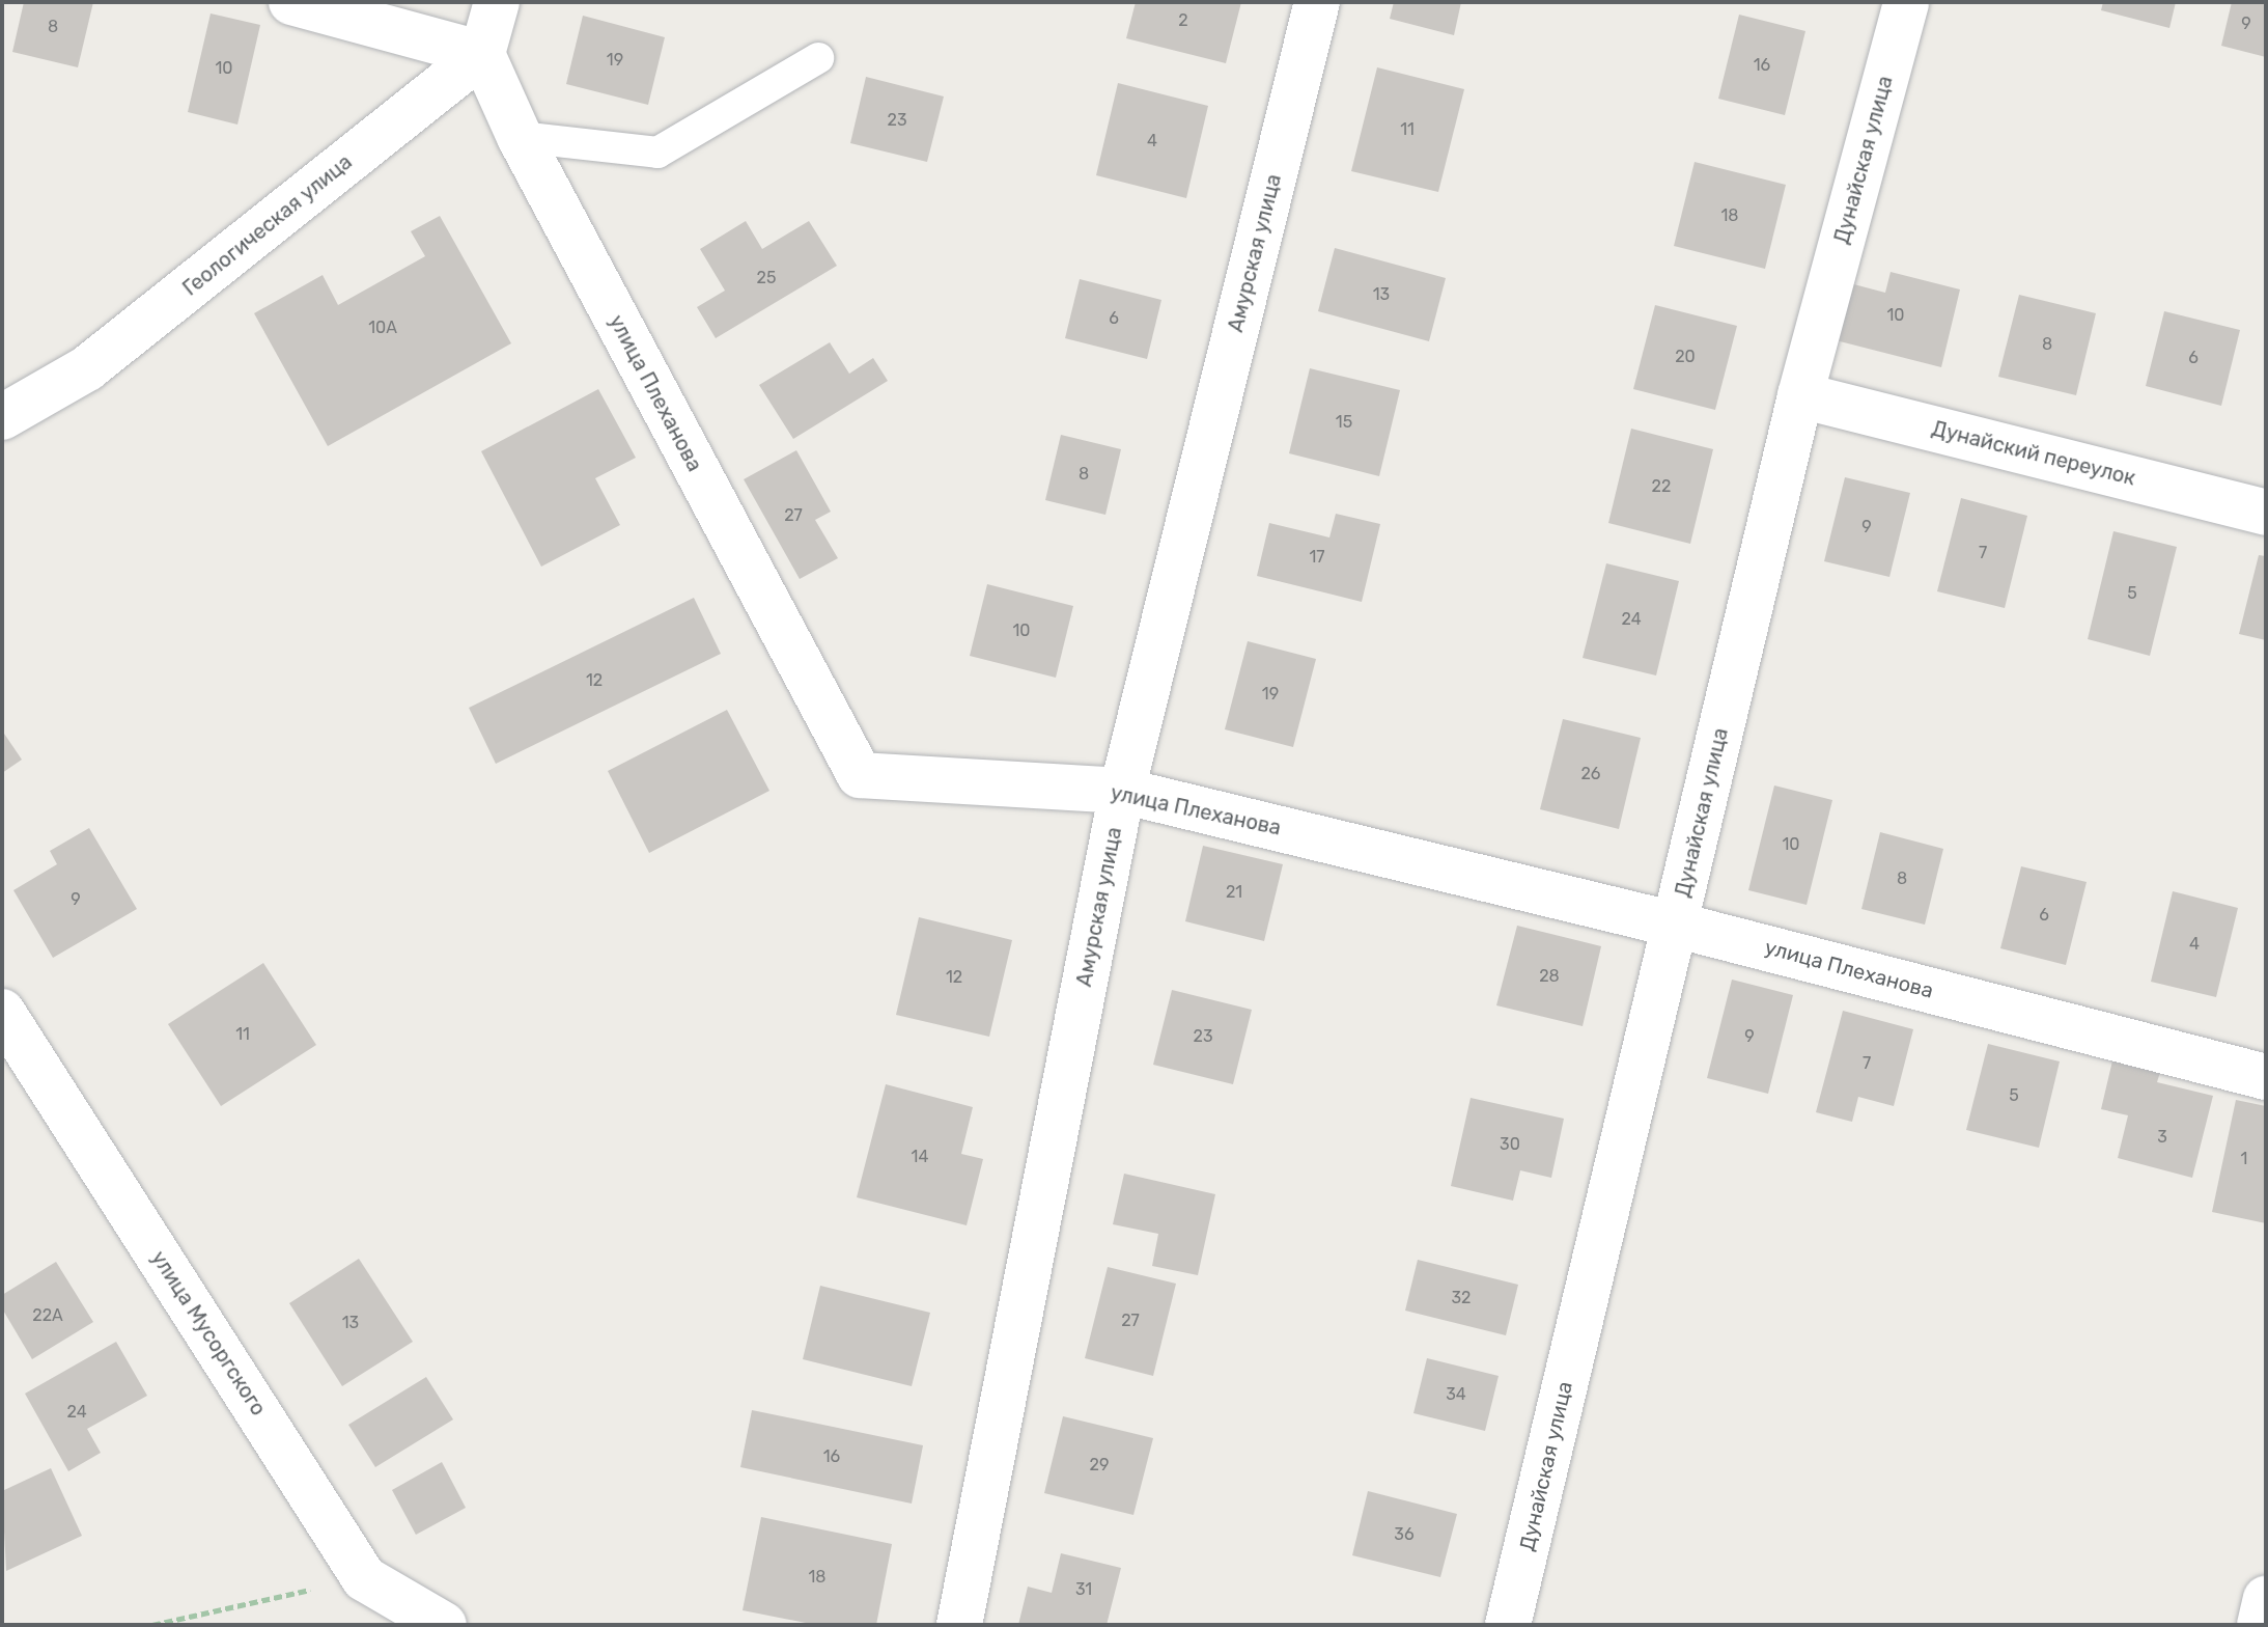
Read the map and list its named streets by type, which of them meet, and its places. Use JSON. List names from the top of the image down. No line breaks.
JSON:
{"streets":{"street":["Дунайская улица","Геологическая улица","Амурская улица","улица Плеханова","Дунайский переулок","улица Мусоргского"]},"crossings":[["Дунайская улица","улица Плеханова"],["Дунайская улица","Дунайский переулок"],["Геологическая улица","улица Плеханова"],["Амурская улица","улица Плеханова"]],"house_numbers":["2","9","8","19","16","10","23","11","4","18","25","13","10","6","10А","8","20","6","15","8","22","27","9","7","17","5","24","10","12","19","26","10","8","21","9","6","4","28","12","11","23","9","7","5","3","30","14","1","32","22А","27","13","34","24","16","29","36","18","31"]}
